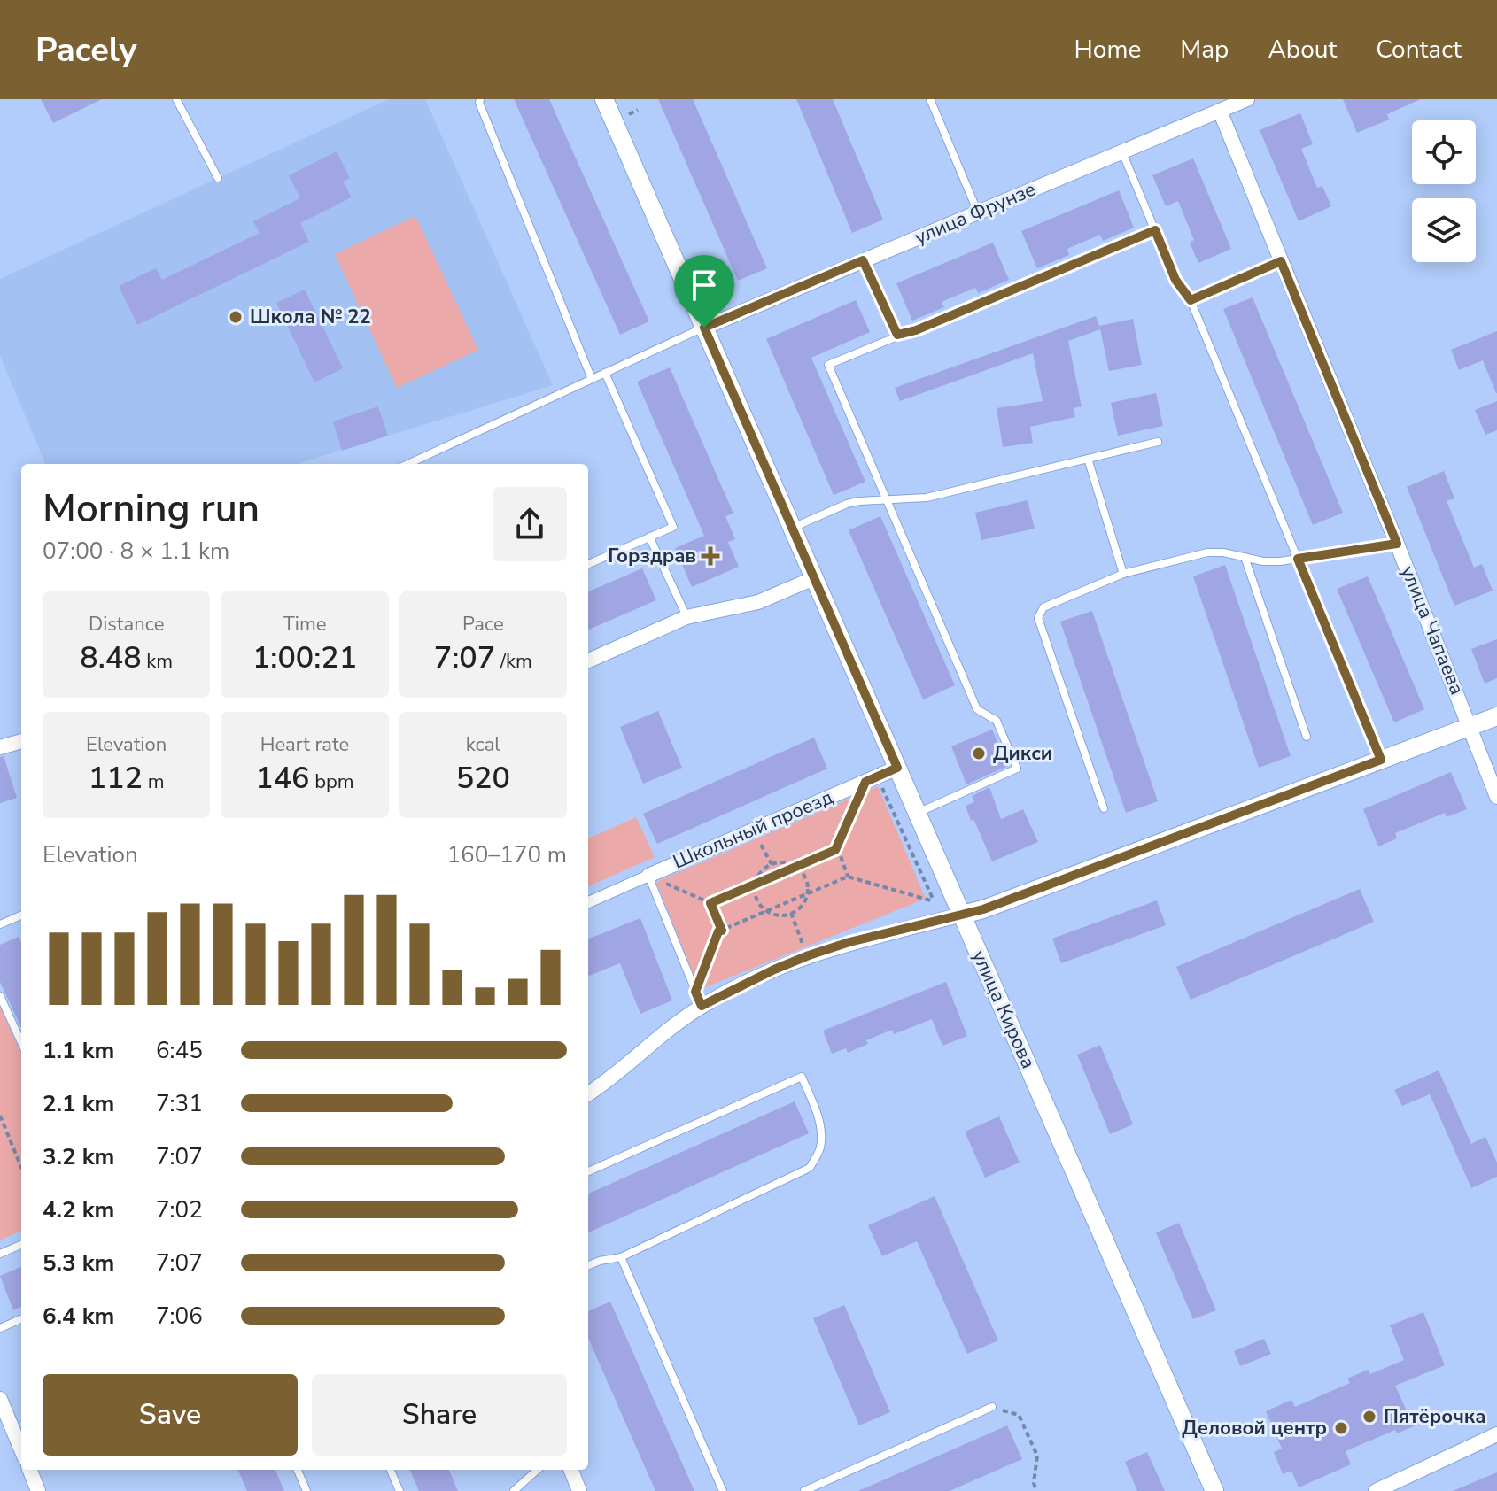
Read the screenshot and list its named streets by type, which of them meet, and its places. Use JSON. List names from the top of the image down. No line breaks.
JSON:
{"streets":{"street":["улица Фрунзе","улица Чапаева","Школьный проезд","улица Кирова"]},"crossings":[["улица Фрунзе","улица Чапаева"],["улица Фрунзе","улица Кирова"],["Школьный проезд","улица Кирова"]],"places":{"other":["Школа № 22","Дикси","Пятёрочка","Деловой центр"],"health":["Горздрав"]},"page":{"header":"Pacely","nav":["Home","Map","About","Contact"],"heading":["Morning run","07:00 · 8 × 1.1 km"],"stats":[["Distance","8.48 km"],["Time","1:00:21"],["Pace","7:07 /km"],["Elevation","112 m"],["Heart rate","146 bpm"],["kcal","520"]],"chart":["Elevation","160–170 m"],"list":[{"name":"1.1 km","note":"6:45"},{"name":"2.1 km","note":"7:31"},{"name":"3.2 km","note":"7:07"},{"name":"4.2 km","note":"7:02"},{"name":"5.3 km","note":"7:07"},{"name":"6.4 km","note":"7:06"}],"buttons":["Save","Share"]}}
